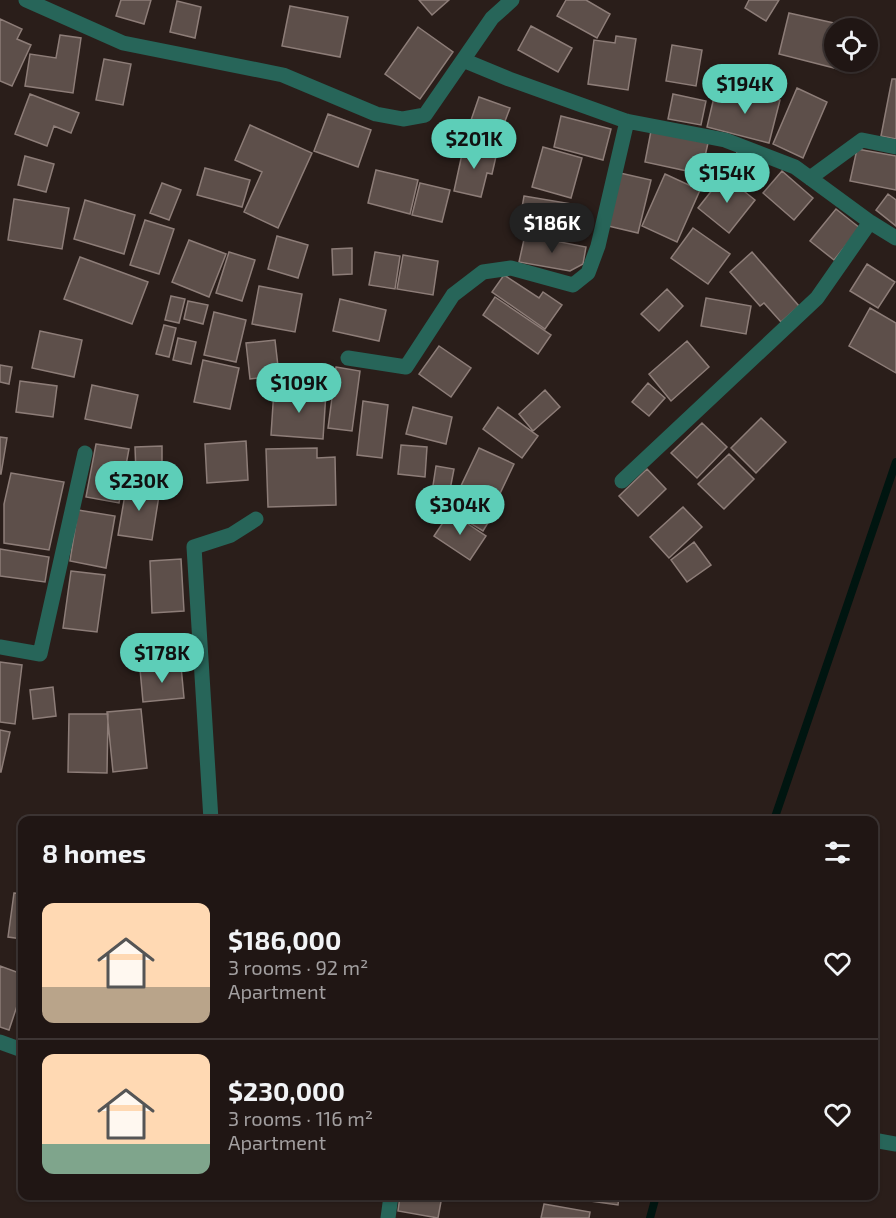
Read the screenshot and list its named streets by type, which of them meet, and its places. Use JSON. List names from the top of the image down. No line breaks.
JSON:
{"page":{"price":["$194K","$201K","$154K","$186K","$109K","$230K","$304K","$178K"],"heading":"8 homes","list":[{"name":"$186,000","note":"3 rooms · 92 m² · Apartment"},{"name":"$230,000","note":"3 rooms · 116 m² · Apartment"}]}}
